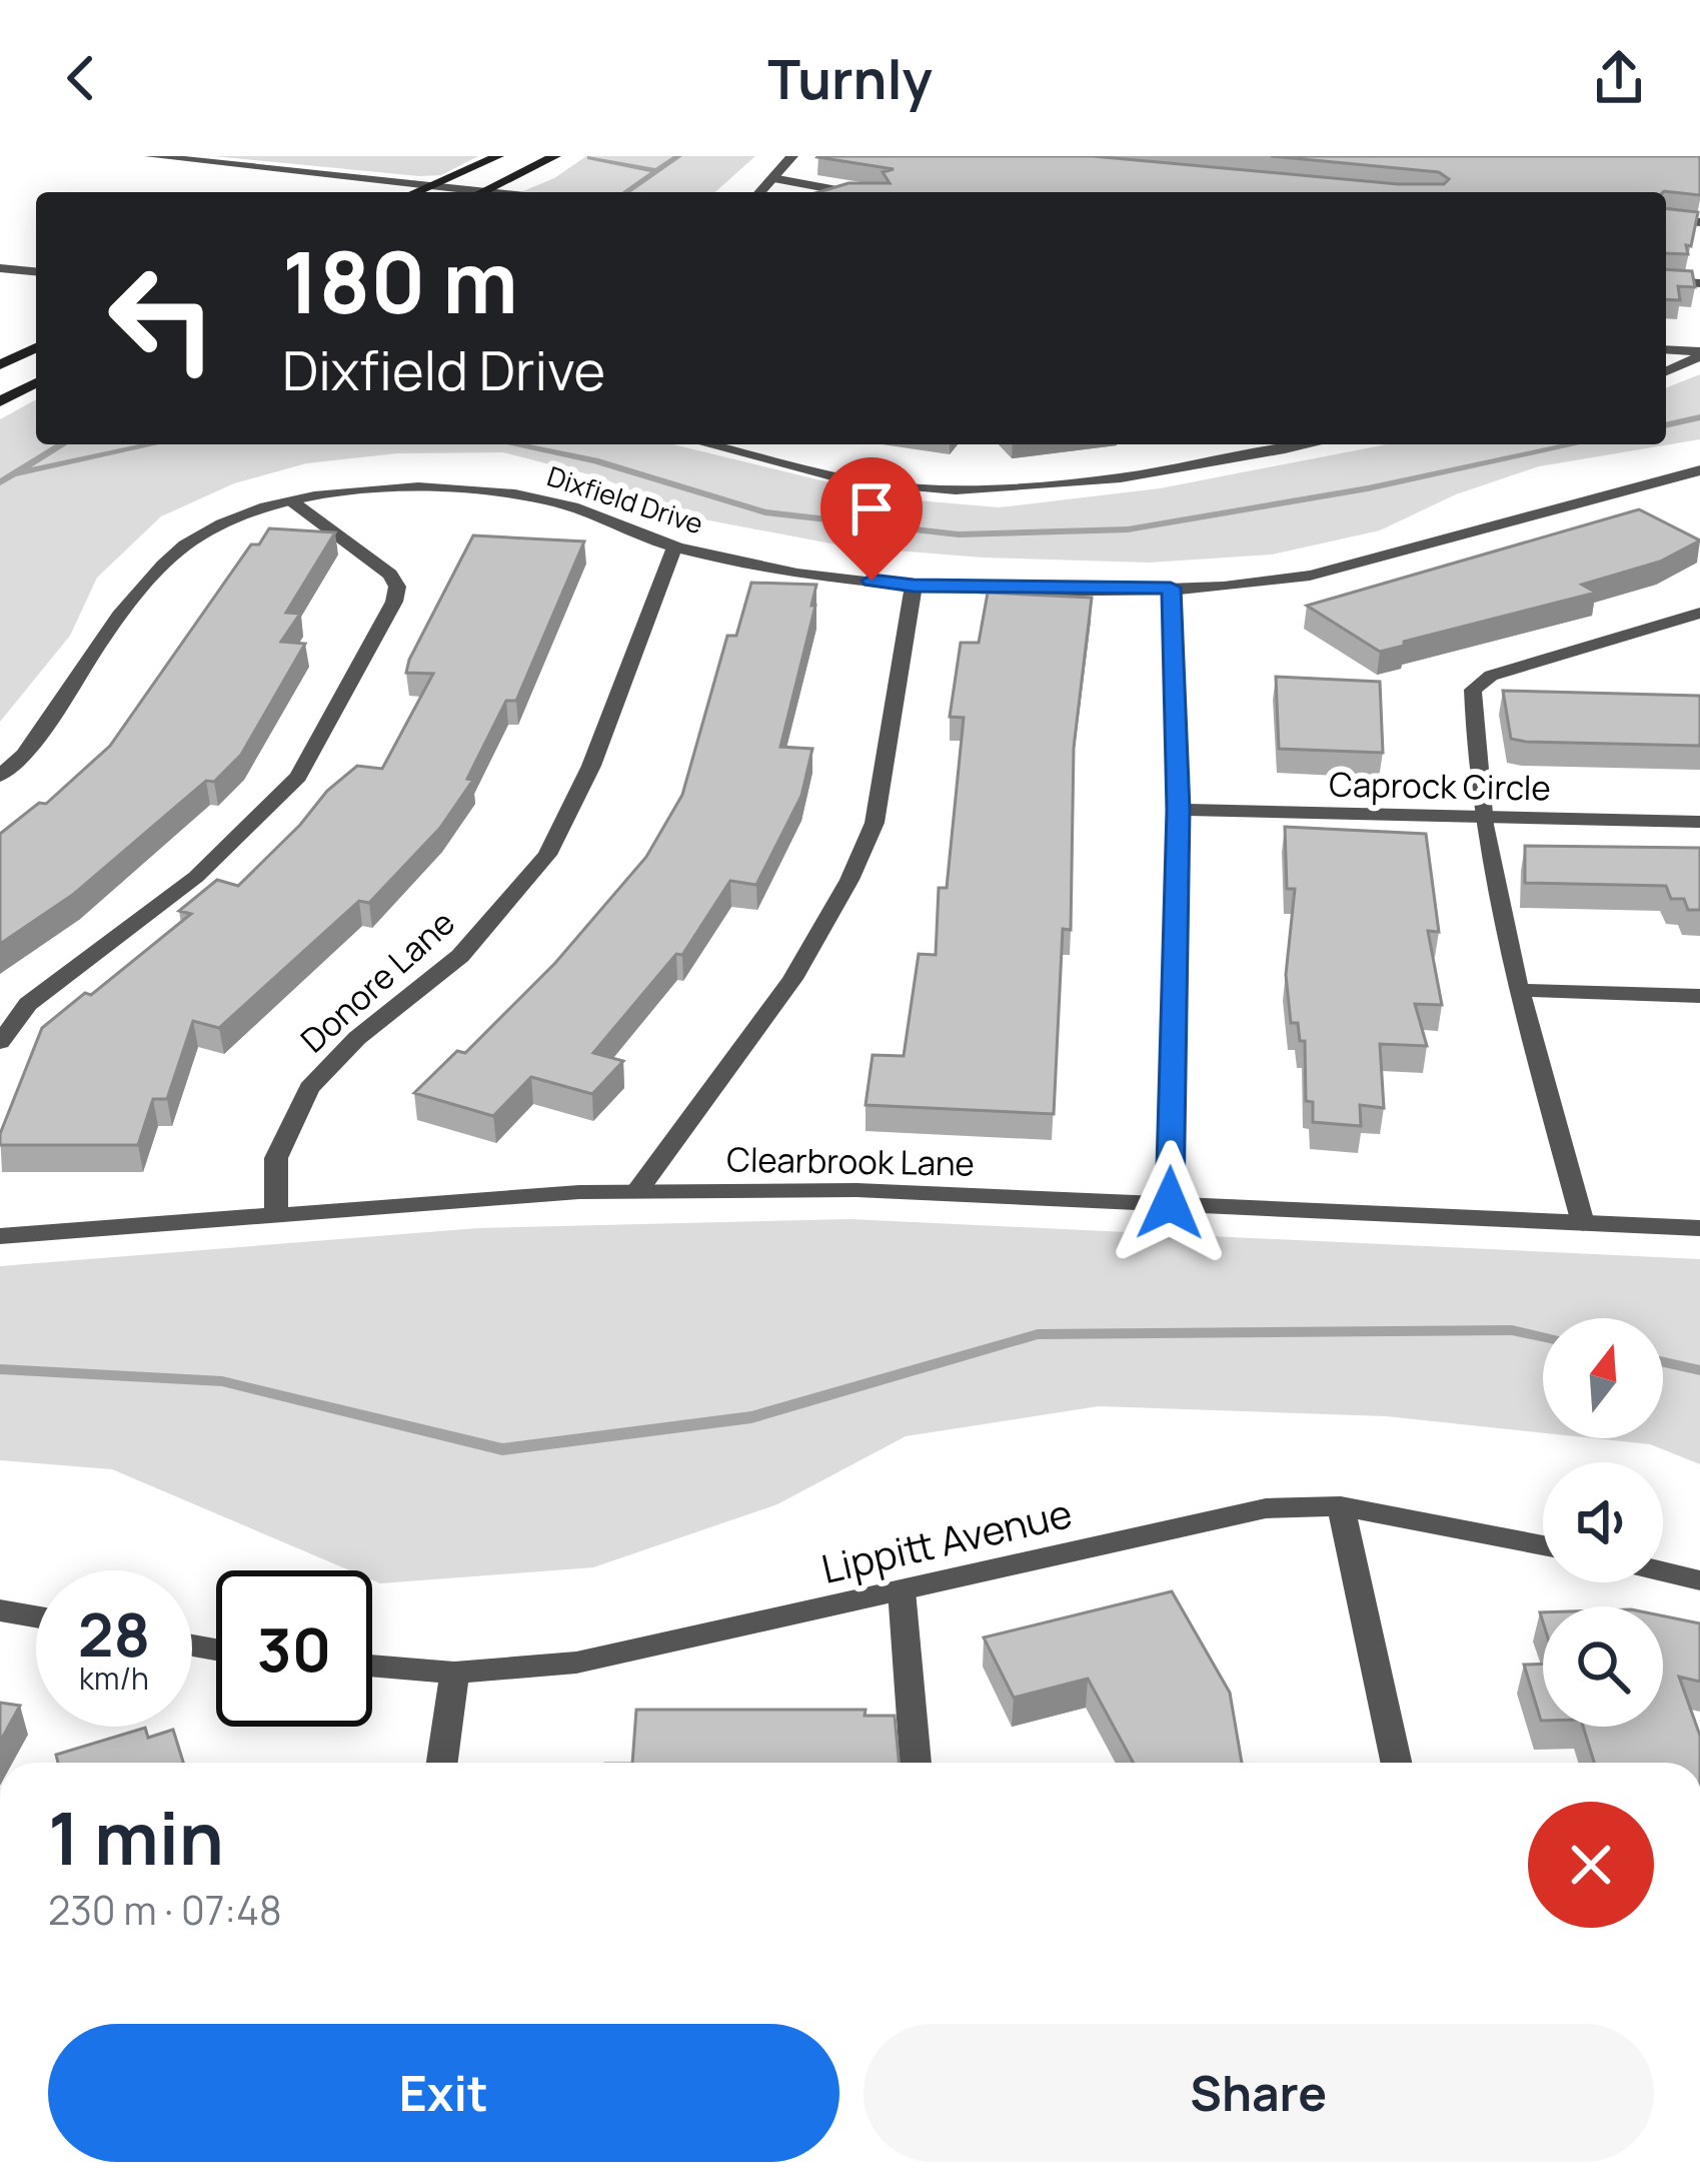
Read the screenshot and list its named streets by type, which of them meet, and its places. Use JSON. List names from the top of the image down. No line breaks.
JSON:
{"streets":{"street":["Dixfield Drive","Caprock Circle","Donore Lane","Clearbrook Lane","Lippitt Avenue"]},"crossings":[["Dixfield Drive","Donore Lane"],["Donore Lane","Clearbrook Lane"]],"north":"top","page":{"header":"Turnly","turn":["180 m","Dixfield Drive"],"speed":"28 km/h","limit":"30","heading":["1 min","230 m · 07:48"],"buttons":["Exit","Share"]}}
